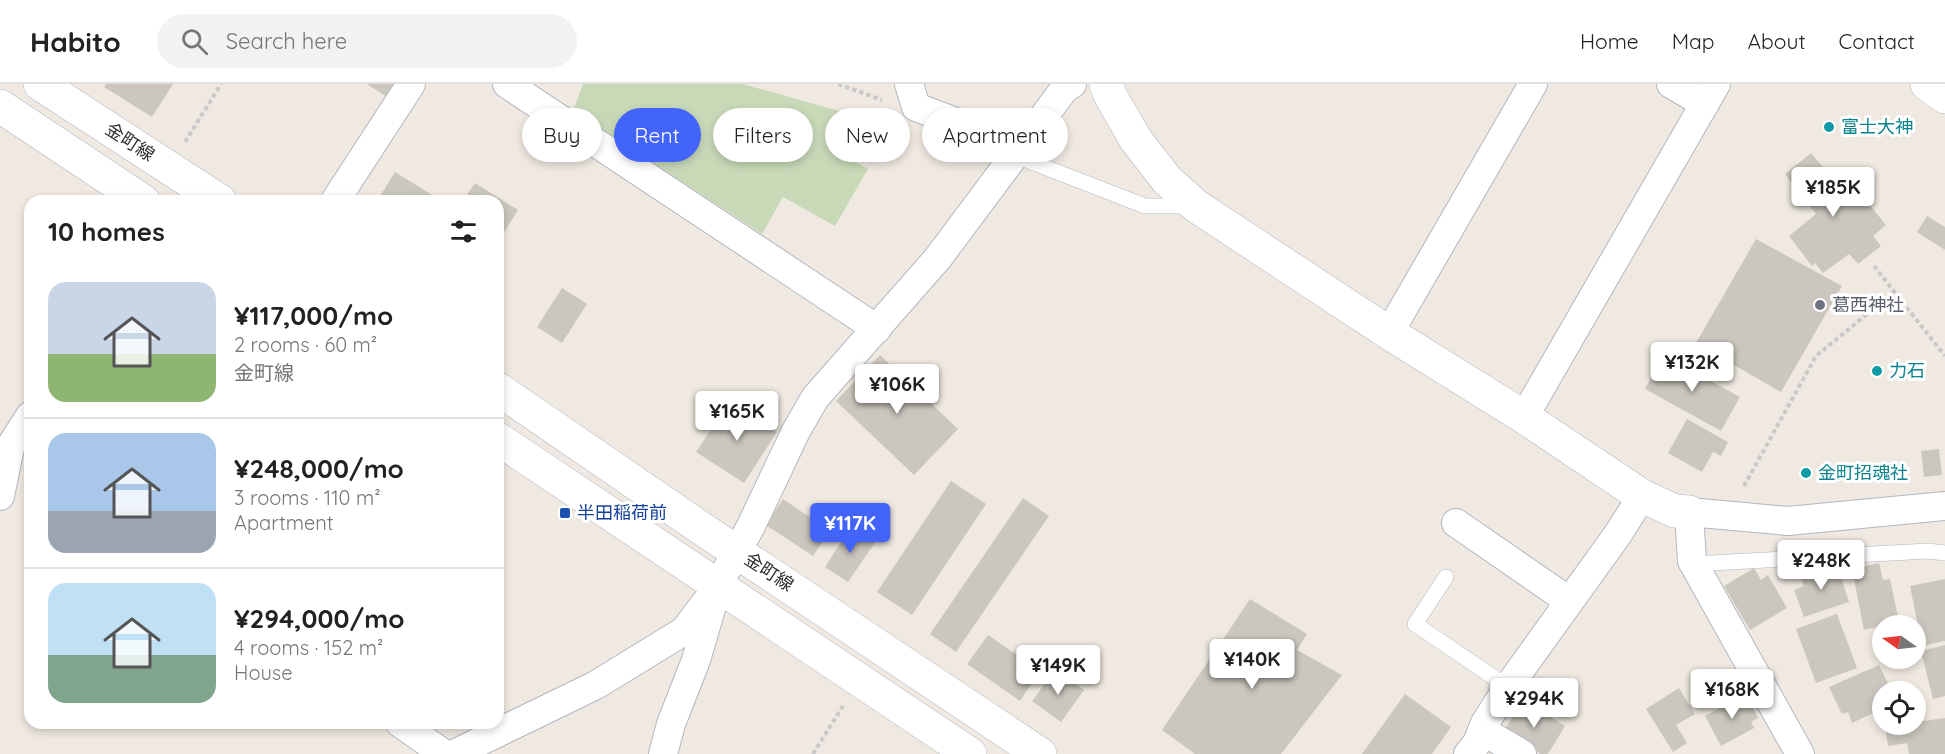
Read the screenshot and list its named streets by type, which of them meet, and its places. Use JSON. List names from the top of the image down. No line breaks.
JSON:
{"streets":{"main road":["金町線"]},"places":{"other":["富士大神","葛西神社","力石","金町招魂社"],"transit":["半田稲荷前"]},"north":"left","page":{"header":"Habito","search":"Search here","nav":["Home","Map","About","Contact"],"chip":["Buy","Rent","Filters","New","Apartment"],"price":["¥185K","¥132K","¥106K","¥165K","¥117K","¥248K","¥140K","¥149K","¥168K","¥294K"],"heading":"10 homes","list":[{"name":"¥117,000/mo","note":"2 rooms · 60 m² · 金町線"},{"name":"¥248,000/mo","note":"3 rooms · 110 m² · Apartment"},{"name":"¥294,000/mo","note":"4 rooms · 152 m² · House"}]}}
